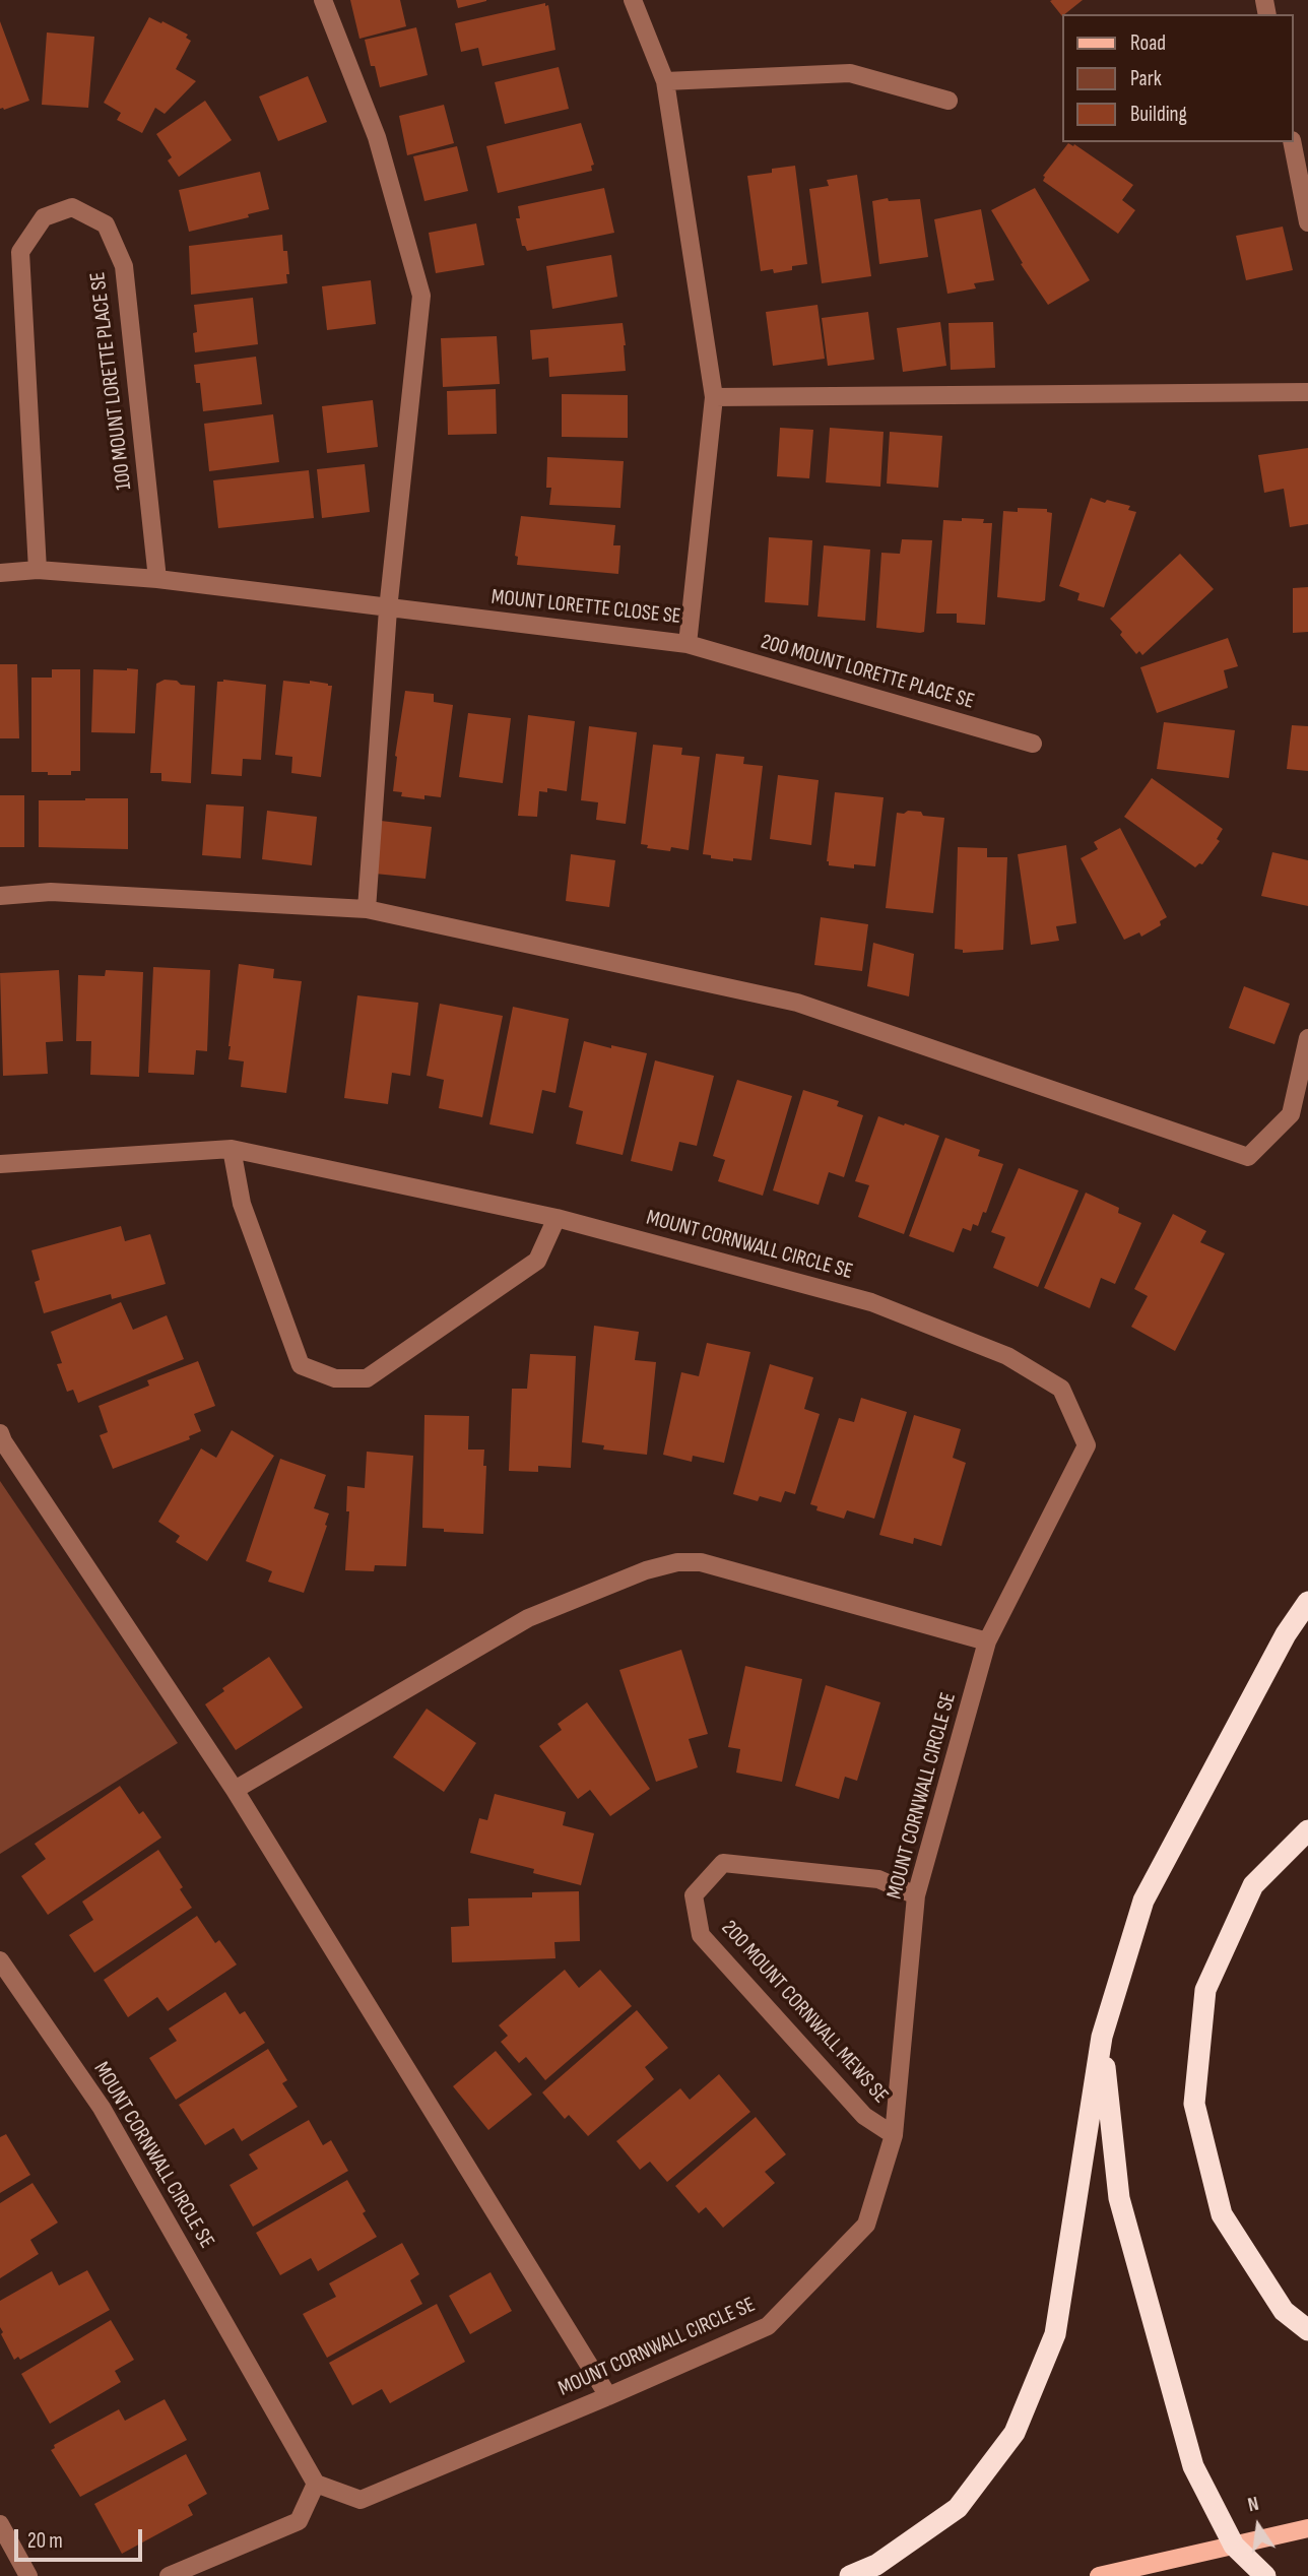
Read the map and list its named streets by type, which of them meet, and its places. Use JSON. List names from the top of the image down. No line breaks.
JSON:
{"streets":{"street":["100 MOUNT LORETTE PLACE SE","MOUNT LORETTE CLOSE SE","200 MOUNT LORETTE PLACE SE","MOUNT CORNWALL CIRCLE SE","200 MOUNT CORNWALL MEWS SE"]},"crossings":[["100 MOUNT LORETTE PLACE SE","MOUNT LORETTE CLOSE SE"],["MOUNT LORETTE CLOSE SE","200 MOUNT LORETTE PLACE SE"],["MOUNT CORNWALL CIRCLE SE","200 MOUNT CORNWALL MEWS SE"]],"legend":["Road","Park","Building"],"scale_bar":"20 m","north":"top"}
